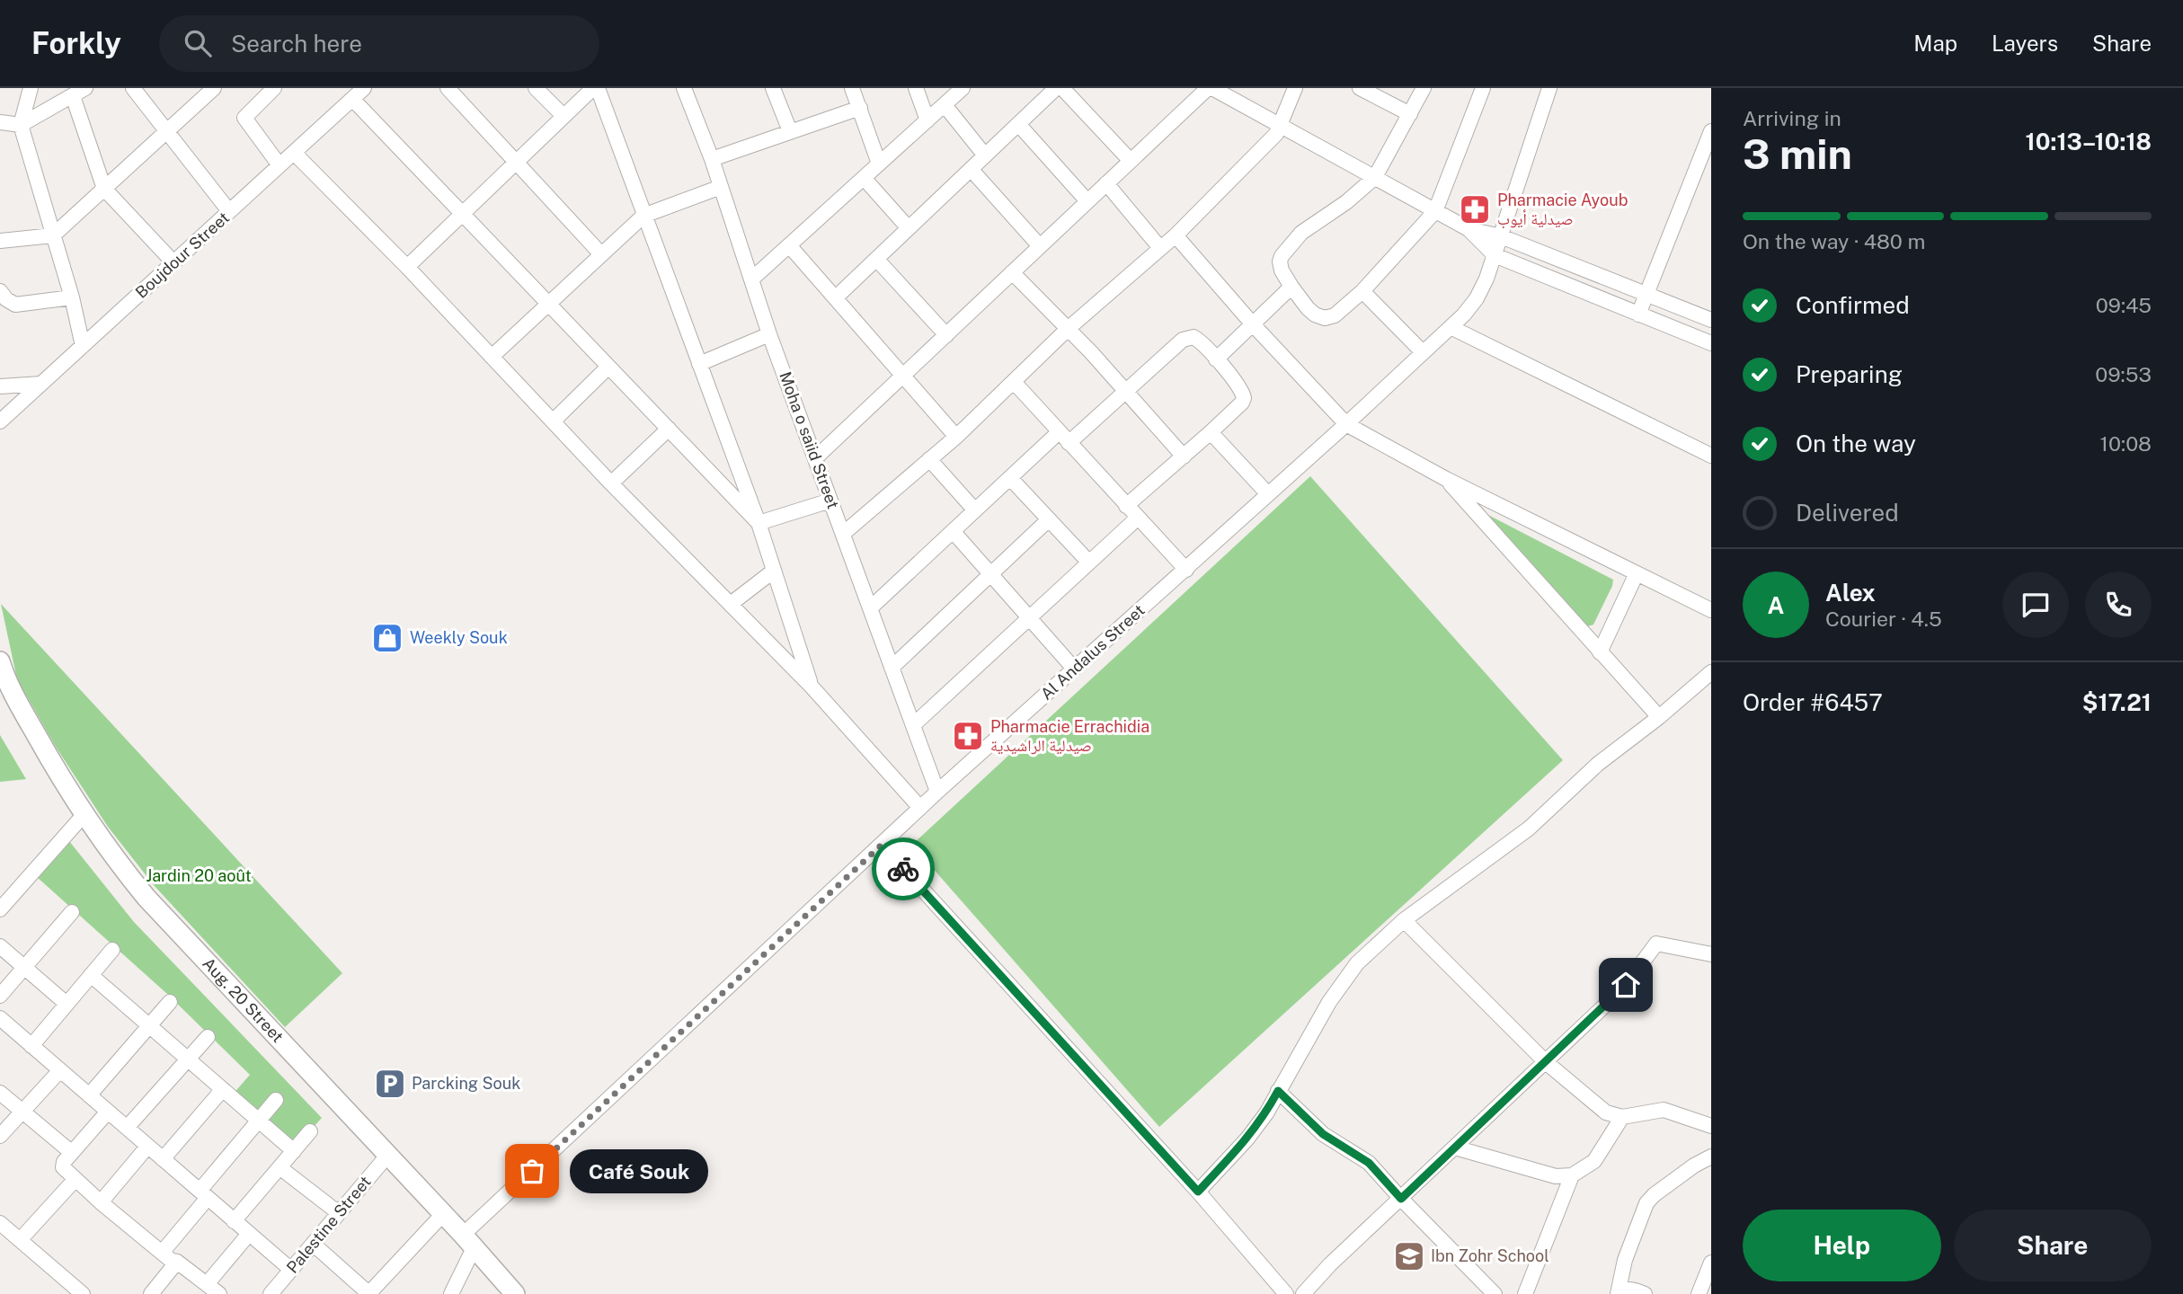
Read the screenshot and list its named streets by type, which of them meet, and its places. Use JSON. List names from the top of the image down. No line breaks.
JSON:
{"streets":{"main road":["Aug. 20 Street"],"street":["Boujdour Street","Moha o saiid Street","Al Andalus Street","Palestine Street"]},"crossings":[["Moha o saiid Street","Al Andalus Street"],["Al Andalus Street","Aug. 20 Street"],["Aug. 20 Street","Palestine Street"]],"parks":["Jardin 20 août"],"places":{"pharmacy":["Pharmacie Ayoub صيدلية أيوب","Pharmacie Errachidia صيدلية الراشيدية"],"shop":["Weekly Souk"],"parking":["Parcking Souk"],"other":["Café Souk"],"school or university":["Ibn Zohr School"]},"page":{"header":"Forkly","search":"Search here","nav":["Map","Layers","Share"],"heading":["3 min","Arriving in","10:13–10:18"],"panel":["Alex","Courier · 4.5","Order #6457","$17.21"],"bar":"On the way · 480 m","list":[["Confirmed","09:45"],["Preparing","09:53"],["On the way","10:08"],"Delivered"],"round":"A","bubble":"Café Souk","buttons":["Help","Share"]}}
